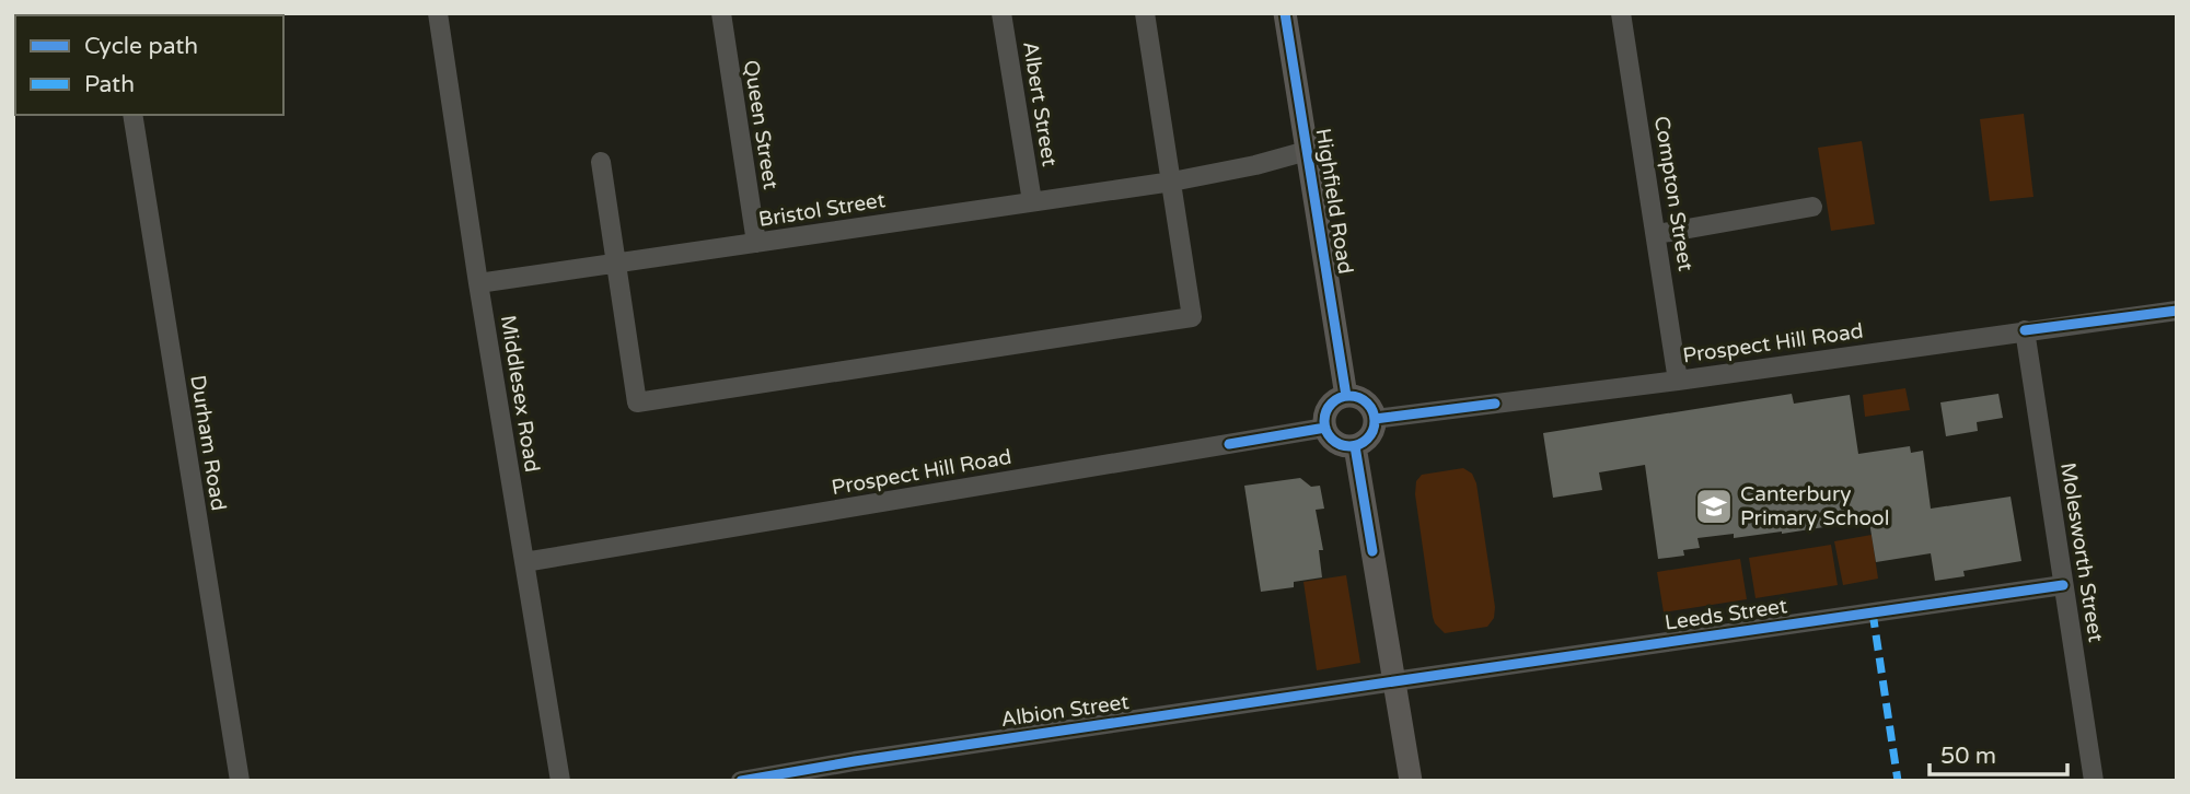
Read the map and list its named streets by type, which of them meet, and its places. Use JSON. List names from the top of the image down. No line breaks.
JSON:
{"streets":{"main road":["Highfield Road"],"street":["Albert Street","Queen Street","Compton Street","Bristol Street","Prospect Hill Road","Middlesex Road","Durham Road","Molesworth Street","Leeds Street","Albion Street"]},"crossings":[["Albert Street","Bristol Street"],["Queen Street","Bristol Street"],["Compton Street","Prospect Hill Road"],["Highfield Road","Bristol Street"],["Highfield Road","Prospect Hill Road"],["Bristol Street","Middlesex Road"],["Prospect Hill Road","Middlesex Road"],["Prospect Hill Road","Molesworth Street"],["Molesworth Street","Leeds Street"],["Leeds Street","Albion Street"]],"places":{"school or university":["Canterbury Primary School"]},"legend":["Cycle path","Path"],"scale_bar":"50 m"}
